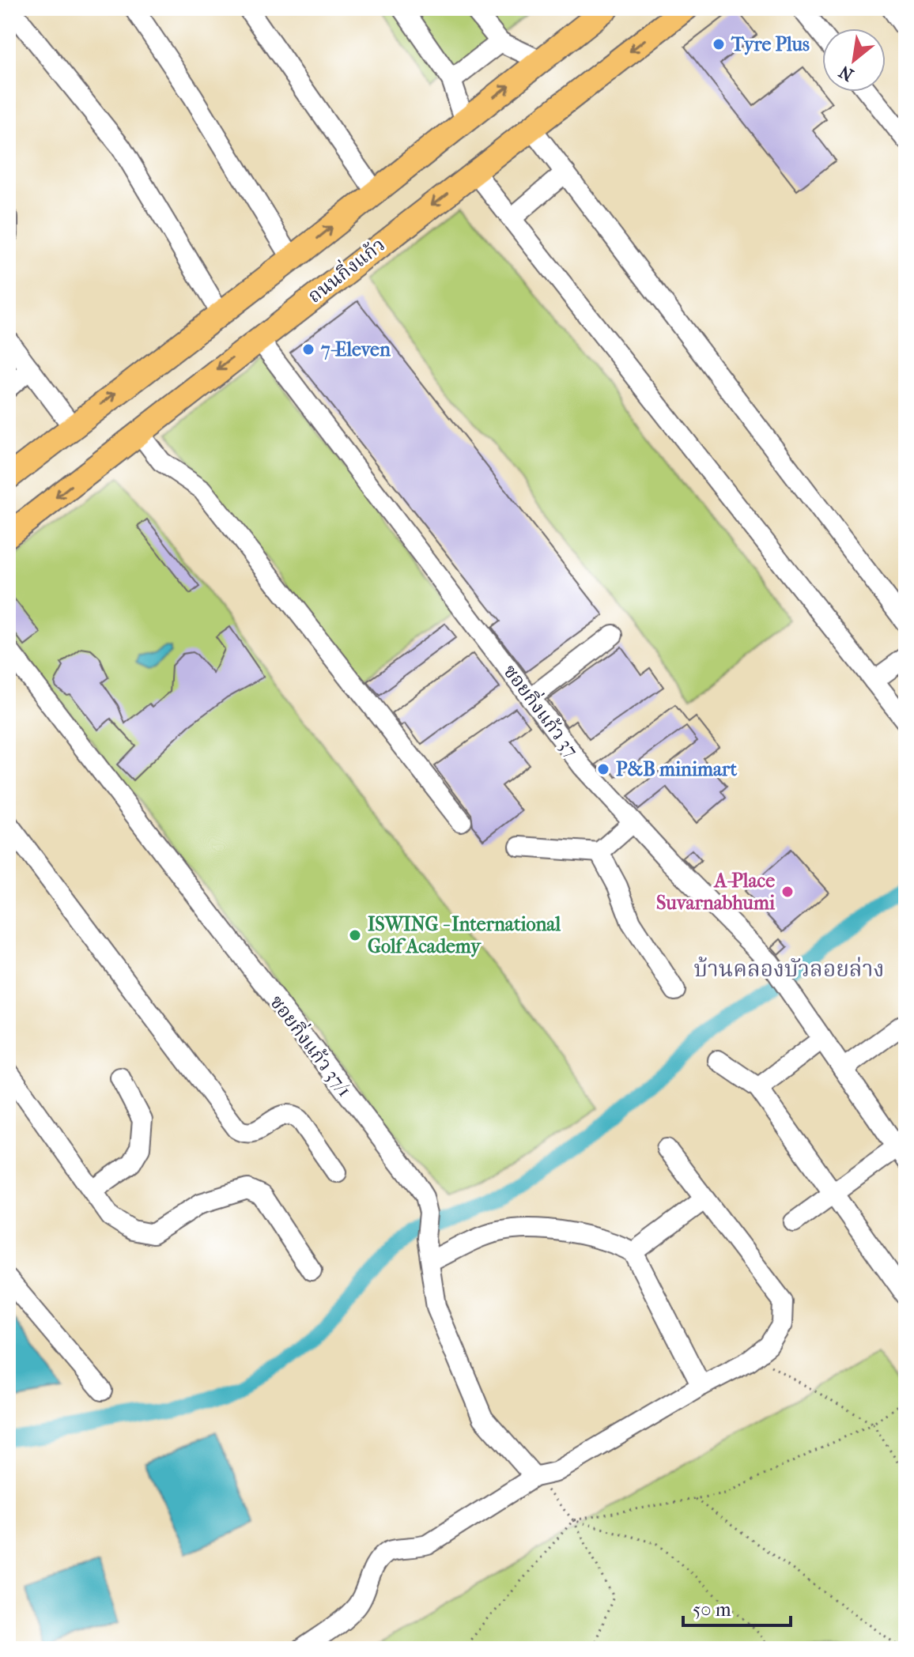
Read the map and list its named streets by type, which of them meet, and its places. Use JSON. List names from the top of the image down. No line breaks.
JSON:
{"streets":{"main road":["ถนนกิ่งแก้ว"],"street":["ซอยกิ่งแก้ว 37","ซอยกิ่งแก้ว 37/1"]},"crossings":[["ถนนกิ่งแก้ว","ซอยกิ่งแก้ว 37"]],"districts":["บ้านคลองบัวลอยล่าง"],"places":["Tyre Plus","7-Eleven","P&B minimart","A-Place Suvarnabhumi","ISWING - International Golf Academy"],"scale_bar":"50 m","north":"bottom left"}
